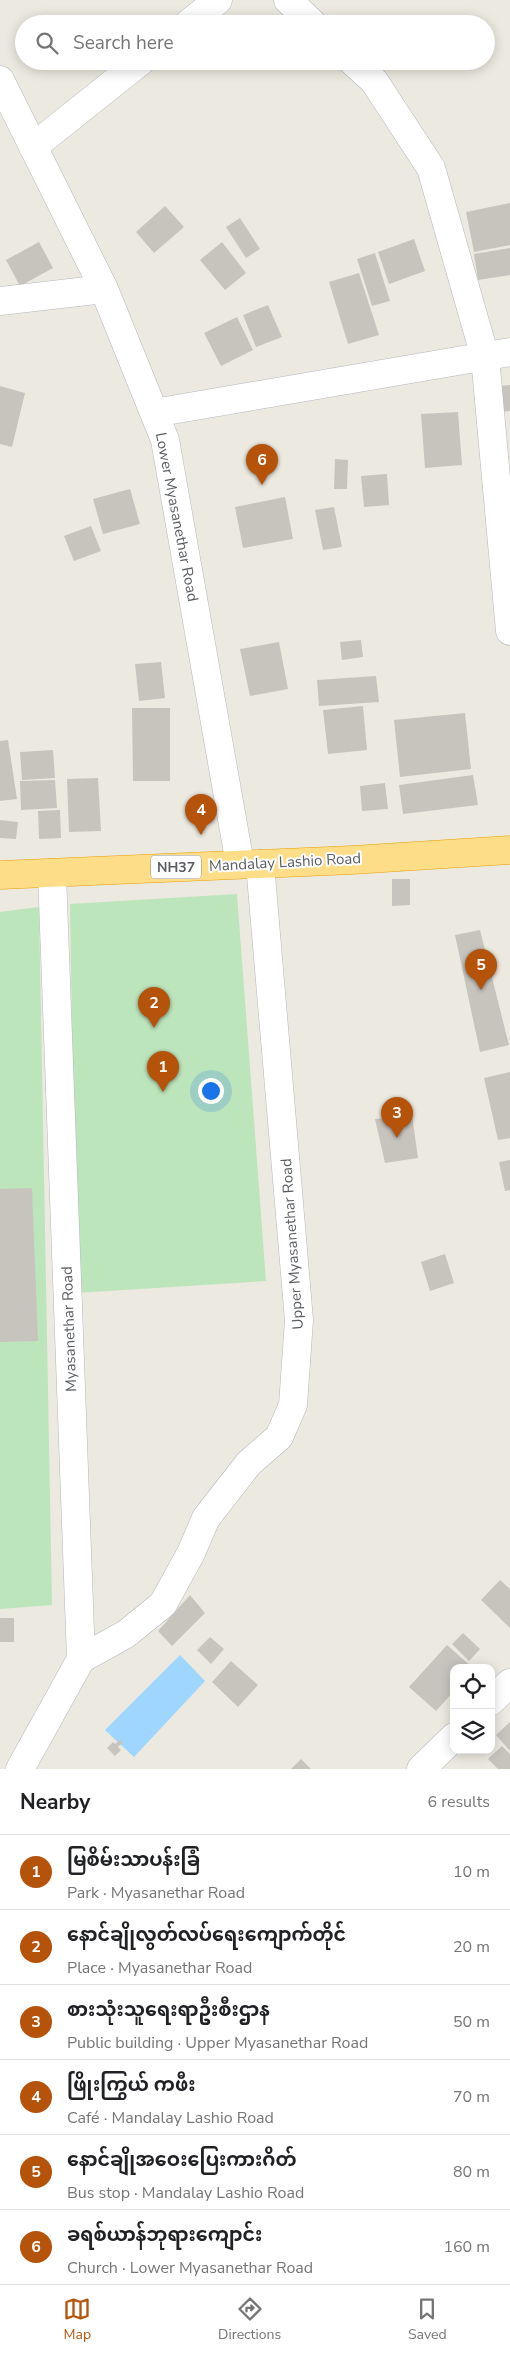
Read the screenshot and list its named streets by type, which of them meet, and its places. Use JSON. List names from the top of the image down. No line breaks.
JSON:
{"streets":{"highway":["Mandalay Lashio Road","NH37"],"street":["Lower Myasanethar Road","Upper Myasanethar Road","Myasanethar Road"]},"crossings":[["Lower Myasanethar Road","Mandalay Lashio Road"],["Lower Myasanethar Road","Upper Myasanethar Road"],["Mandalay Lashio Road","Upper Myasanethar Road"],["Mandalay Lashio Road","Myasanethar Road"],["Upper Myasanethar Road","Myasanethar Road"]],"page":{"search":"Search here","pins":["6","4","5","2","1","3"],"heading":["Nearby","6 results"],"list":[{"mark":"1","name":"မြစိမ်းသာပန်းခြံ","note":"Park · Myasanethar Road","value":"10 m"},{"mark":"2","name":"နောင်ချိုလွတ်လပ်ရေးကျောက်တိုင်","note":"Place · Myasanethar Road","value":"20 m"},{"mark":"3","name":"စားသုံးသူရေးရာဦးစီးဌာန","note":"Public building · Upper Myasanethar Road","value":"50 m"},{"mark":"4","name":"ဖြိုးကြွယ် ကဖီး","note":"Café · Mandalay Lashio Road","value":"70 m"},{"mark":"5","name":"နောင်ချိုအဝေးပြေးကားဂိတ်","note":"Bus stop · Mandalay Lashio Road","value":"80 m"},{"mark":"6","name":"ခရစ်ယာန်ဘုရားကျောင်း","note":"Church · Lower Myasanethar Road","value":"160 m"}],"nav":["Map","Directions","Saved"]}}
